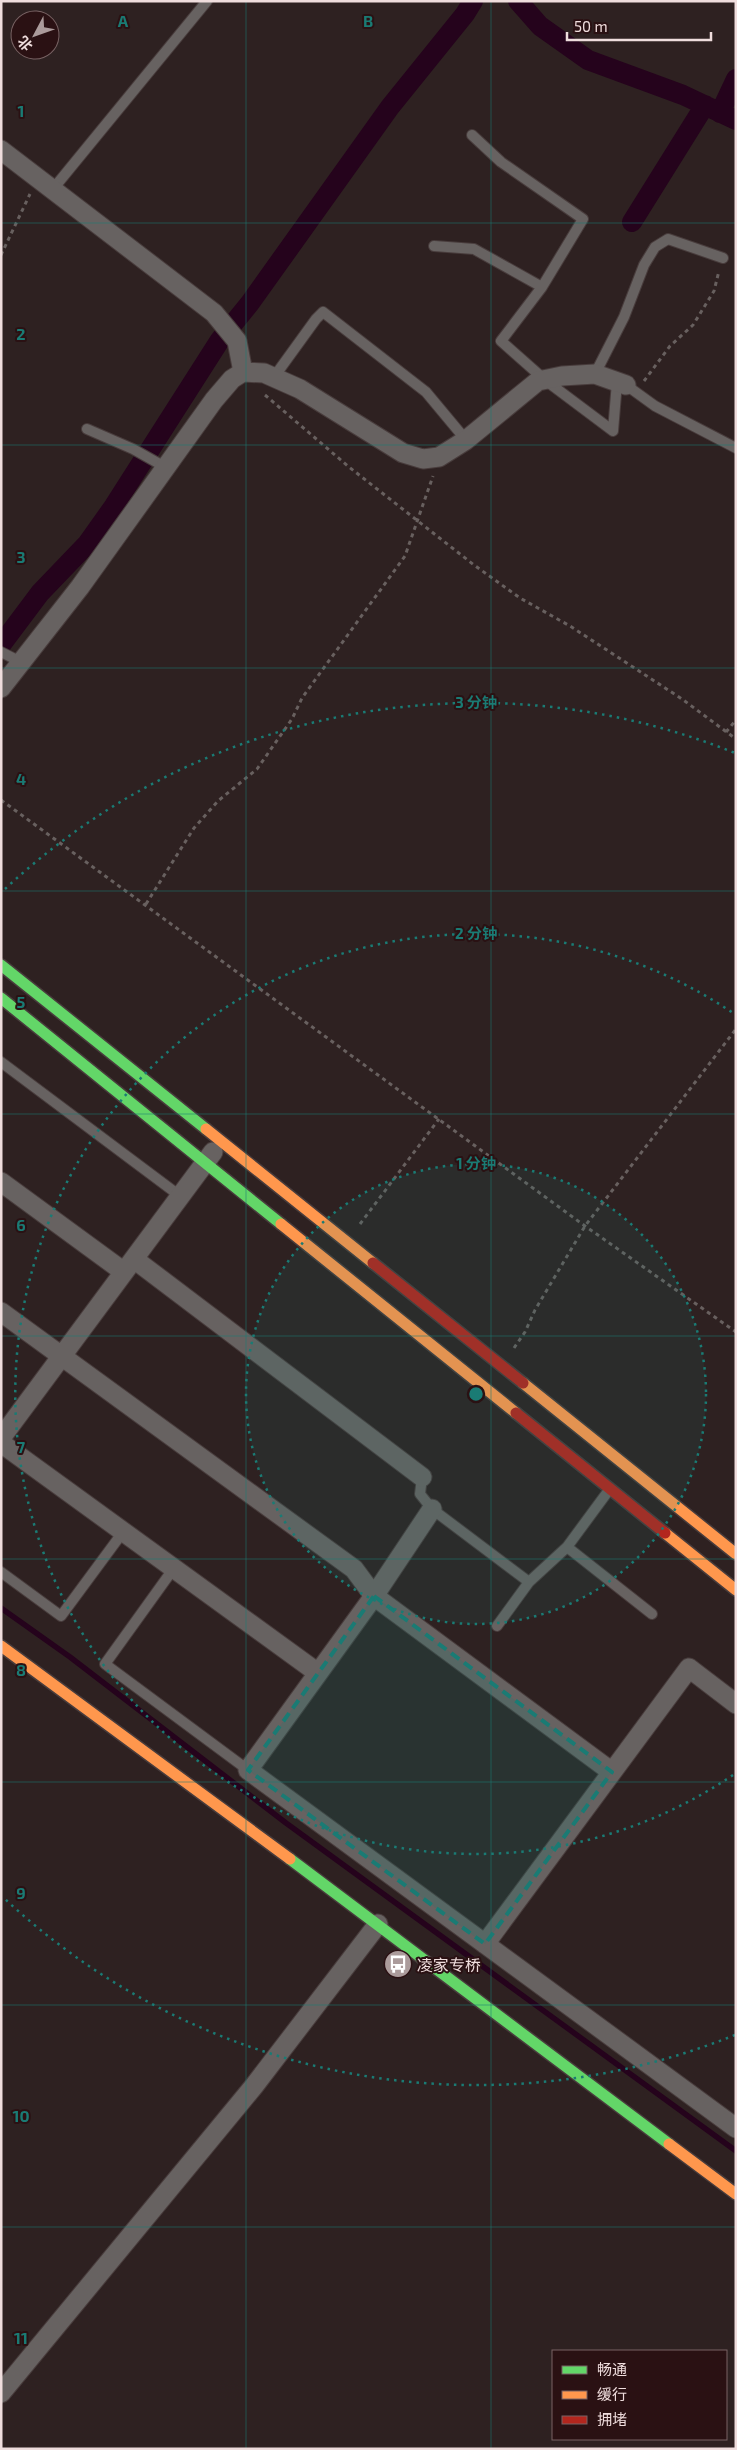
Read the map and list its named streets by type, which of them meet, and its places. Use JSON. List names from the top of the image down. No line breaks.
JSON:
{"places":{"bus stop":["凌家专桥"]},"legend":["畅通","缓行","拥堵"],"scale_bar":"50 m","north":"bottom left","grid":{"columns":["A","B"],"rows":["1","2","3","4","5","6","7","8","9","10","11"]},"rings":["3 分钟","2 分钟","1 分钟"]}
